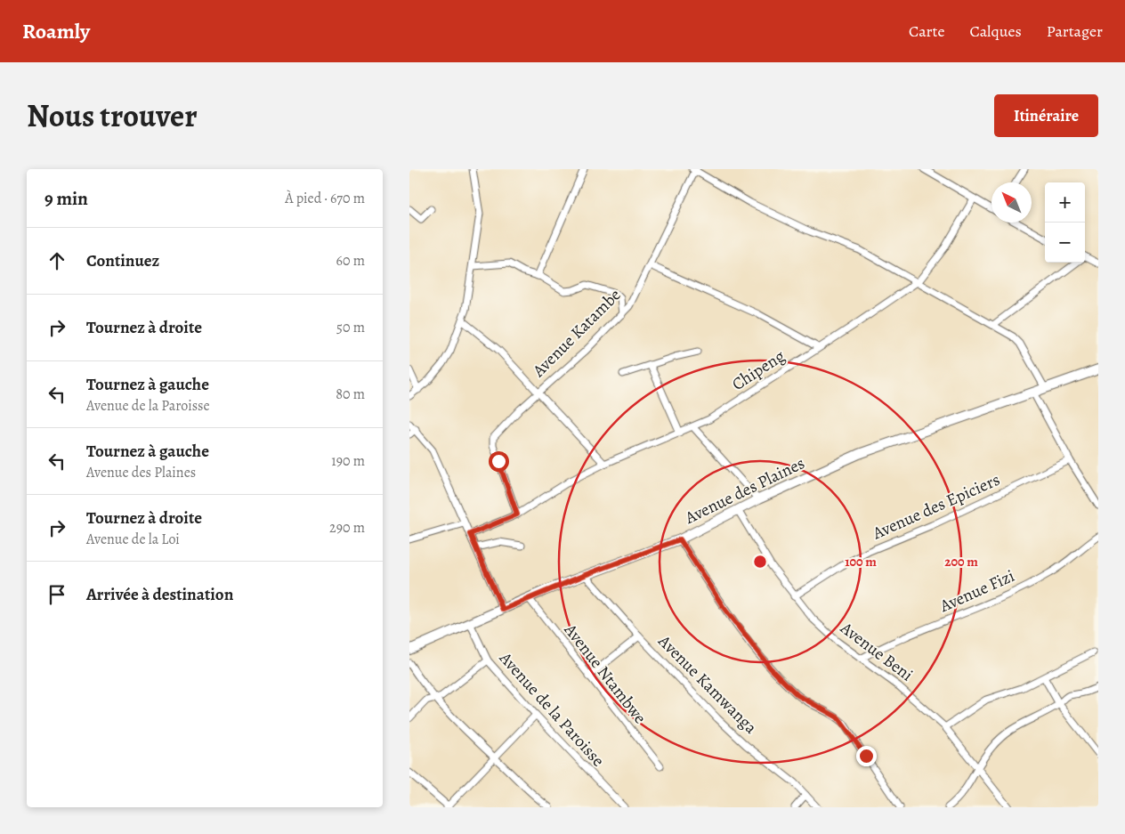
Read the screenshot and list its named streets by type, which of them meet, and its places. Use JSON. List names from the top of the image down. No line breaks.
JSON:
{"streets":{"street":["Avenue Katambe","Chipeng","Avenue des Plaines","Avenue des Epiciers","Avenue Fizi","Avenue Beni","Avenue Ntambwe","Avenue Kamwanga","Avenue de la Paroisse"]},"crossings":[["Avenue Katambe","Chipeng"],["Avenue des Plaines","Avenue Beni"],["Avenue des Plaines","Avenue Ntambwe"],["Avenue des Plaines","Avenue Kamwanga"],["Avenue des Plaines","Avenue de la Paroisse"],["Avenue des Epiciers","Avenue Beni"],["Avenue Fizi","Avenue Beni"]],"north":"top left","page":{"header":"Roamly","nav":["Carte","Calques","Partager"],"title":"Nous trouver","buttons":"Itinéraire","heading":["9 min","À pied · 670 m"],"map_buttons":["+","−"],"list":[["Continuez","60 m"],["Tournez à droite","50 m"],["Tournez à gauche","Avenue de la Paroisse","80 m"],["Tournez à gauche","Avenue des Plaines","190 m"],["Tournez à droite","Avenue de la Loi","290 m"],"Arrivée à destination"]},"rings":["100 m","200 m"]}
